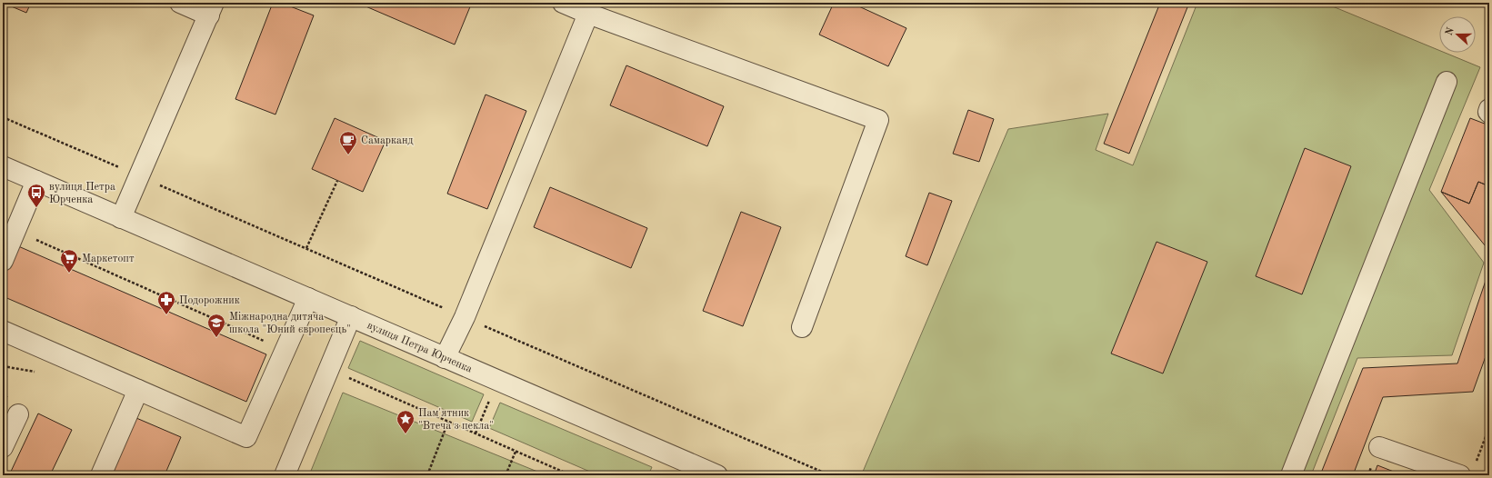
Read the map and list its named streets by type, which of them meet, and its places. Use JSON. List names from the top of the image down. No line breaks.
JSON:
{"streets":{"street":["вулиця Петра Юрченка"]},"places":{"cafe":["Самарканд"],"bus stop":["вулиця Петра Юрченка"],"supermarket":["Маркетопт"],"pharmacy":["Подорожник"],"school or university":["Міжнародна дитяча школа \"Юний європеєць\""],"place":["Пам'ятник \"Втеча з пекла\""]},"north":"left"}
